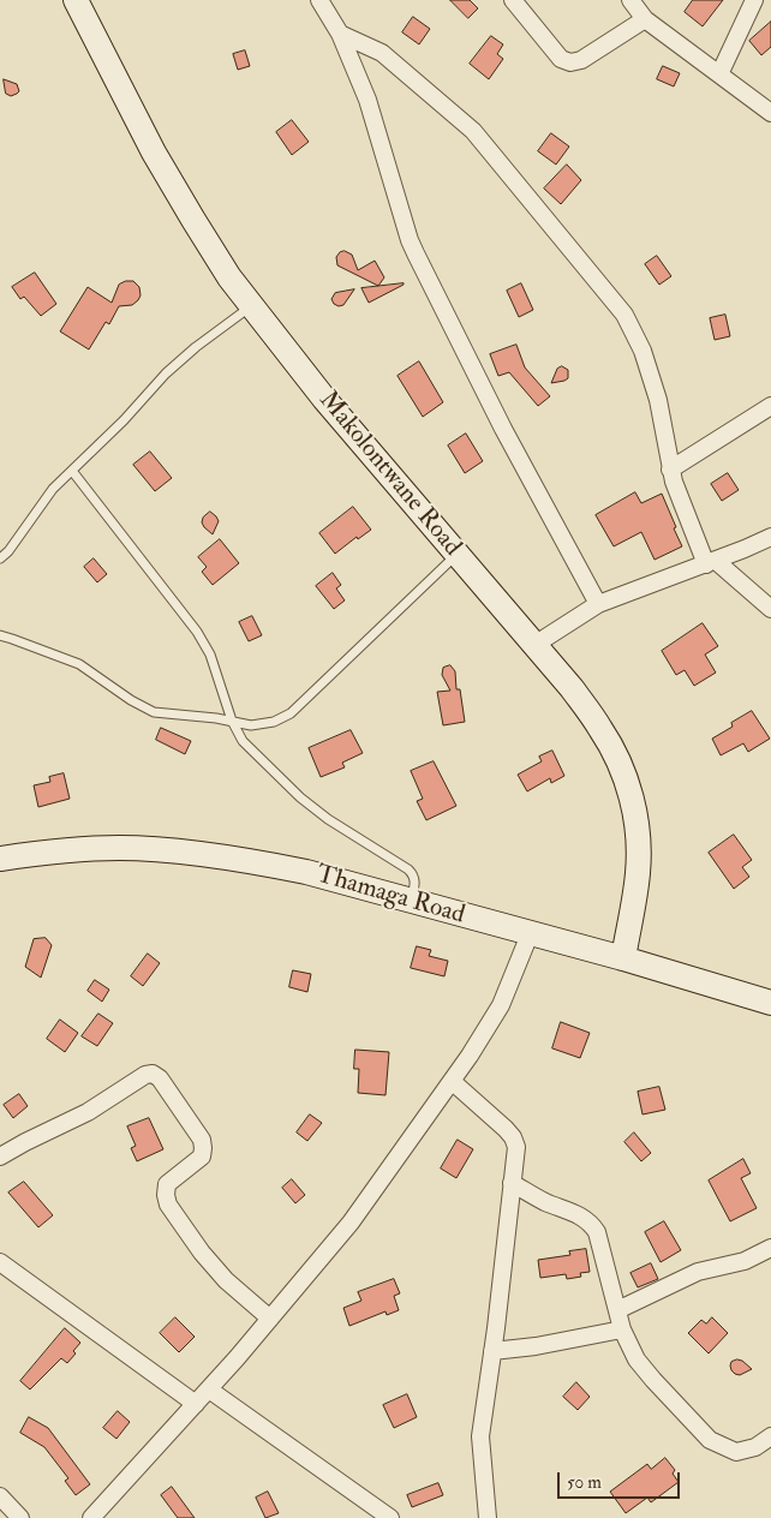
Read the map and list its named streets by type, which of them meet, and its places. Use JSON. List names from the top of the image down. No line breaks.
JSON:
{"streets":{"main road":["Makolontwane Road","Thamaga Road"]},"crossings":[["Makolontwane Road","Thamaga Road"]],"scale_bar":"50 m"}
